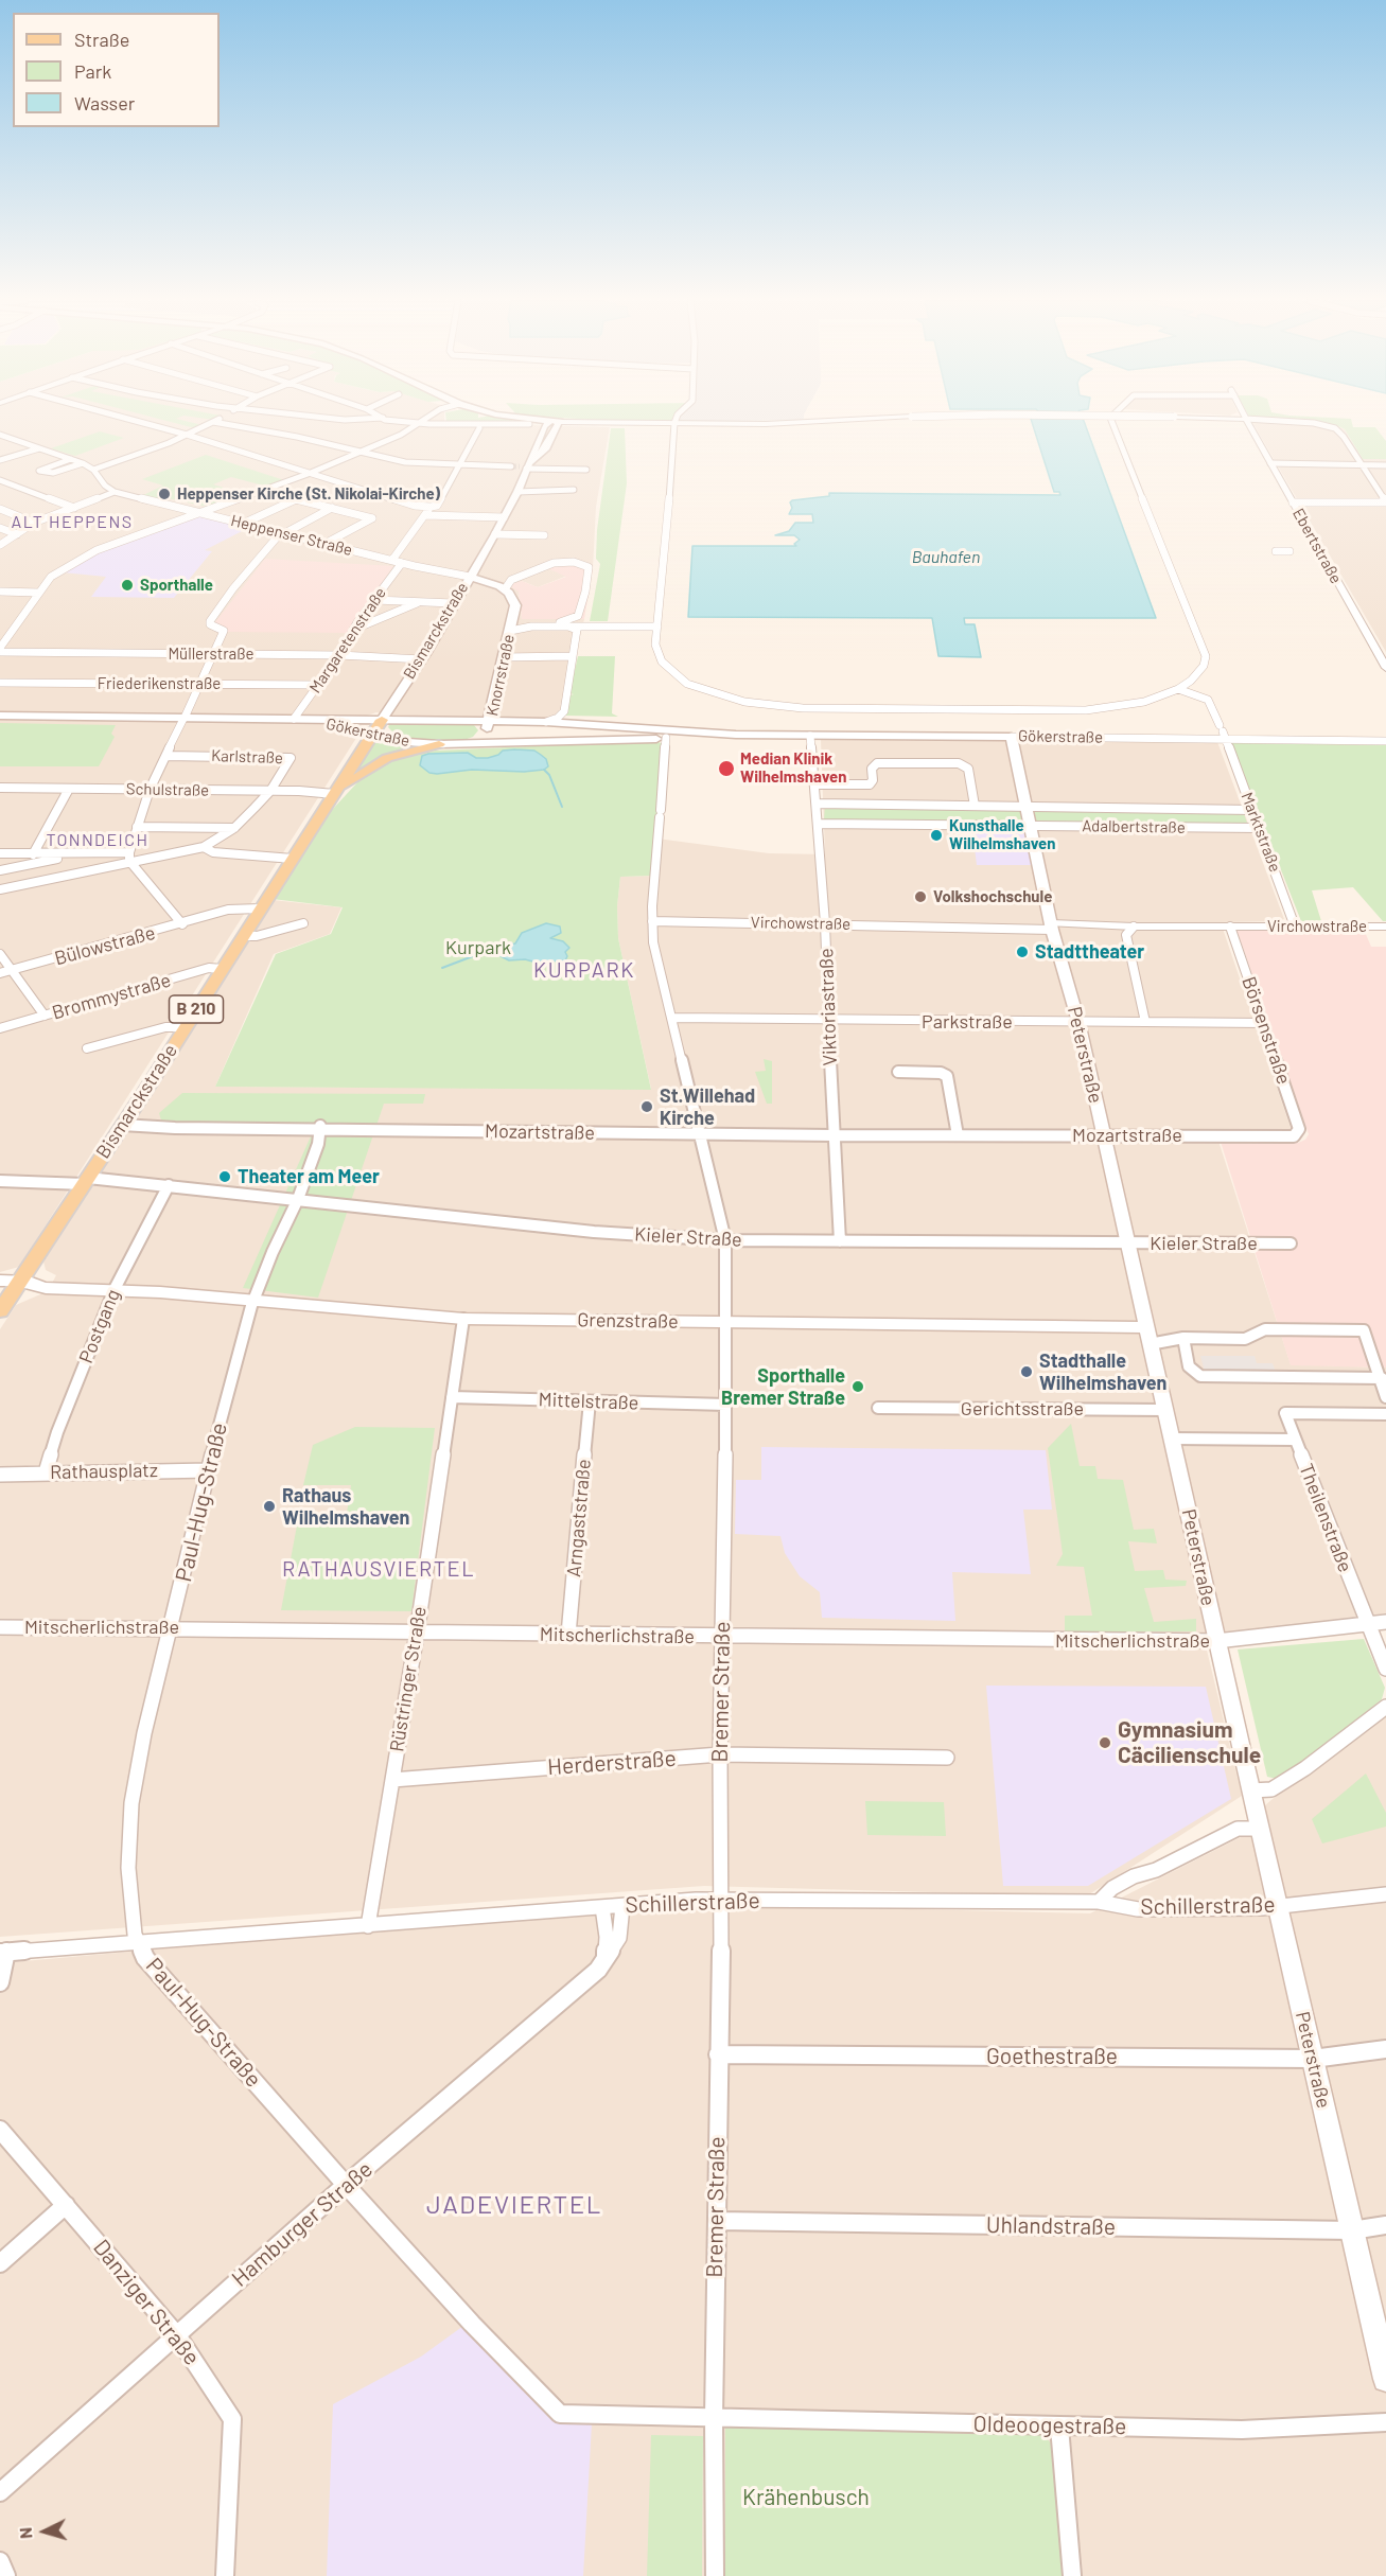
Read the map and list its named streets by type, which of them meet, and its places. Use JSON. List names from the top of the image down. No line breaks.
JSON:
{"streets":{"main road":["Heppenser Straße","Bismarckstraße","Knorrstraße","Gökerstraße","B 210","Peterstraße","Grenzstraße"],"street":["Ebertstraße","Margaretenstraße","Müllerstraße","Friederikenstraße","Karlstraße","Schulstraße","Adalbertstraße","Marktstraße","Virchowstraße","Bülowstraße","Brommystraße","Viktoriastraße","Parkstraße","Börsenstraße","Mozartstraße","Kieler Straße","Postgang","Mittelstraße","Gerichtsstraße","Rathausplatz","Paul-Hug-Straße","Arngaststraße","Theilenstraße","Mitscherlichstraße","Rüstringer Straße","Bremer Straße","Herderstraße","Schillerstraße","Goethestraße","Hamburger Straße","Uhlandstraße","Danziger Straße","Oldeoogestraße"]},"crossings":[["Heppenser Straße","Bismarckstraße"],["Heppenser Straße","Margaretenstraße"],["Heppenser Straße","Knorrstraße"],["Ebertstraße","Marktstraße"],["Bismarckstraße","Müllerstraße"],["Bismarckstraße","Gökerstraße"],["Bismarckstraße","Schulstraße"],["Bismarckstraße","Bülowstraße"],["Bismarckstraße","Brommystraße"],["Bismarckstraße","Mozartstraße"],["Bismarckstraße","Kieler Straße"],["Bismarckstraße","Grenzstraße"],["Margaretenstraße","Müllerstraße"],["Margaretenstraße","Friederikenstraße"],["Margaretenstraße","Gökerstraße"],["Knorrstraße","Gökerstraße"],["Gökerstraße","Marktstraße"],["Gökerstraße","Viktoriastraße"],["Gökerstraße","Peterstraße"],["Gökerstraße","Bremer Straße"],["Karlstraße","Schulstraße"],["Adalbertstraße","Marktstraße"],["Adalbertstraße","Viktoriastraße"],["Adalbertstraße","Peterstraße"],["Marktstraße","Virchowstraße"],["Virchowstraße","Viktoriastraße"],["Virchowstraße","Börsenstraße"],["Virchowstraße","Peterstraße"],["Virchowstraße","Bremer Straße"],["Viktoriastraße","Parkstraße"],["Viktoriastraße","Mozartstraße"],["Viktoriastraße","Kieler Straße"],["Parkstraße","Börsenstraße"],["Parkstraße","Peterstraße"],["Parkstraße","Bremer Straße"],["Börsenstraße","Mozartstraße"],["Peterstraße","Mozartstraße"],["Peterstraße","Kieler Straße"],["Peterstraße","Grenzstraße"],["Peterstraße","Gerichtsstraße"],["Peterstraße","Mitscherlichstraße"],["Peterstraße","Schillerstraße"],["Peterstraße","Goethestraße"],["Peterstraße","Uhlandstraße"],["Mozartstraße","Paul-Hug-Straße"],["Mozartstraße","Bremer Straße"],["Kieler Straße","Postgang"],["Kieler Straße","Paul-Hug-Straße"],["Kieler Straße","Bremer Straße"],["Grenzstraße","Postgang"],["Grenzstraße","Paul-Hug-Straße"],["Grenzstraße","Rüstringer Straße"],["Grenzstraße","Bremer Straße"],["Postgang","Rathausplatz"],["Mittelstraße","Arngaststraße"],["Mittelstraße","Rüstringer Straße"],["Mittelstraße","Bremer Straße"],["Rathausplatz","Paul-Hug-Straße"],["Paul-Hug-Straße","Mitscherlichstraße"],["Paul-Hug-Straße","Bremer Straße"],["Paul-Hug-Straße","Schillerstraße"],["Paul-Hug-Straße","Hamburger Straße"],["Paul-Hug-Straße","Oldeoogestraße"],["Arngaststraße","Mitscherlichstraße"],["Theilenstraße","Mitscherlichstraße"],["Mitscherlichstraße","Rüstringer Straße"],["Mitscherlichstraße","Bremer Straße"],["Rüstringer Straße","Herderstraße"],["Rüstringer Straße","Schillerstraße"],["Bremer Straße","Herderstraße"],["Bremer Straße","Schillerstraße"],["Bremer Straße","Goethestraße"],["Bremer Straße","Uhlandstraße"],["Bremer Straße","Oldeoogestraße"],["Schillerstraße","Hamburger Straße"],["Hamburger Straße","Danziger Straße"]],"districts":["ALT HEPPENS","TONNDEICH","KURPARK","RATHAUSVIERTEL","JADEVIERTEL"],"water":["Bauhafen"],"parks":["Kurpark","Krähenbusch"],"places":["Heppenser Kirche (St. Nikolai-Kirche)","Sporthalle","Median Klinik Wilhelmshaven","Kunsthalle Wilhelmshaven","Volkshochschule","Stadttheater","St.Willehad Kirche","Theater am Meer","Stadthalle Wilhelmshaven","Sporthalle Bremer Straße","Rathaus Wilhelmshaven","Gymnasium Cäcilienschule"],"legend":["Straße","Park","Wasser"],"north":"left"}
